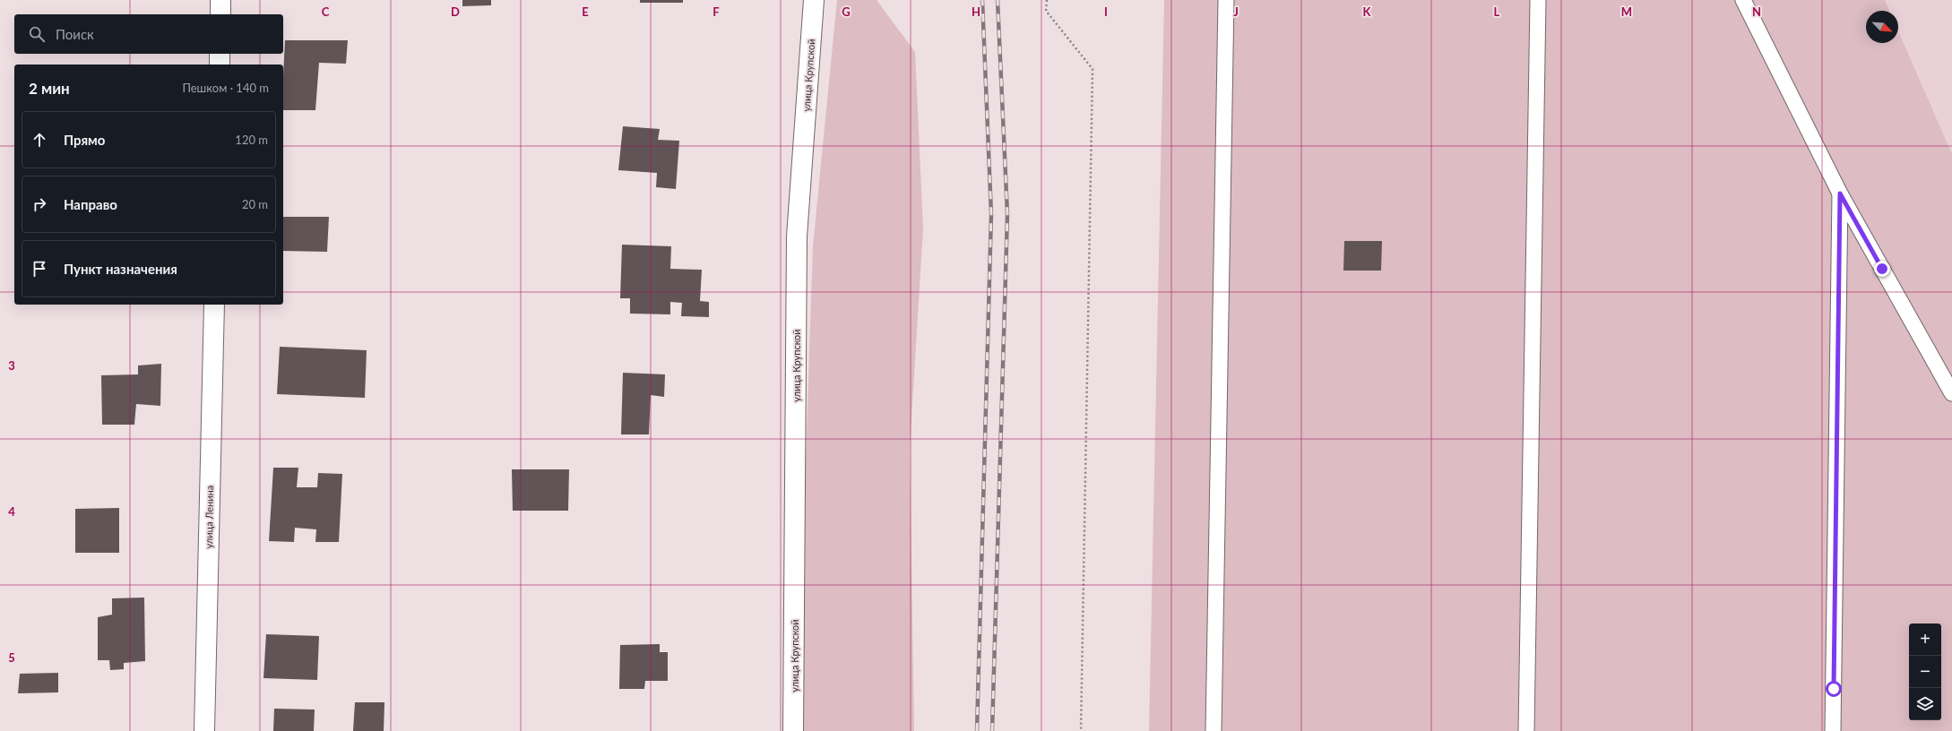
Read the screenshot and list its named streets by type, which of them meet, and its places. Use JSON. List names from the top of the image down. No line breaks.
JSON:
{"streets":{"street":["улица Крупской","улица Ленина"]},"north":"bottom right","page":{"search":"Поиск","heading":["2 мин","Пешком · 140 m"],"list":[["Прямо","120 m"],["Направо","20 m"],"Пункт назначения"],"map_buttons":["+","−"]},"grid":{"columns":["C","D","E","F","G","H","I","J","K","L","M","N"],"rows":["3","4","5"]}}
